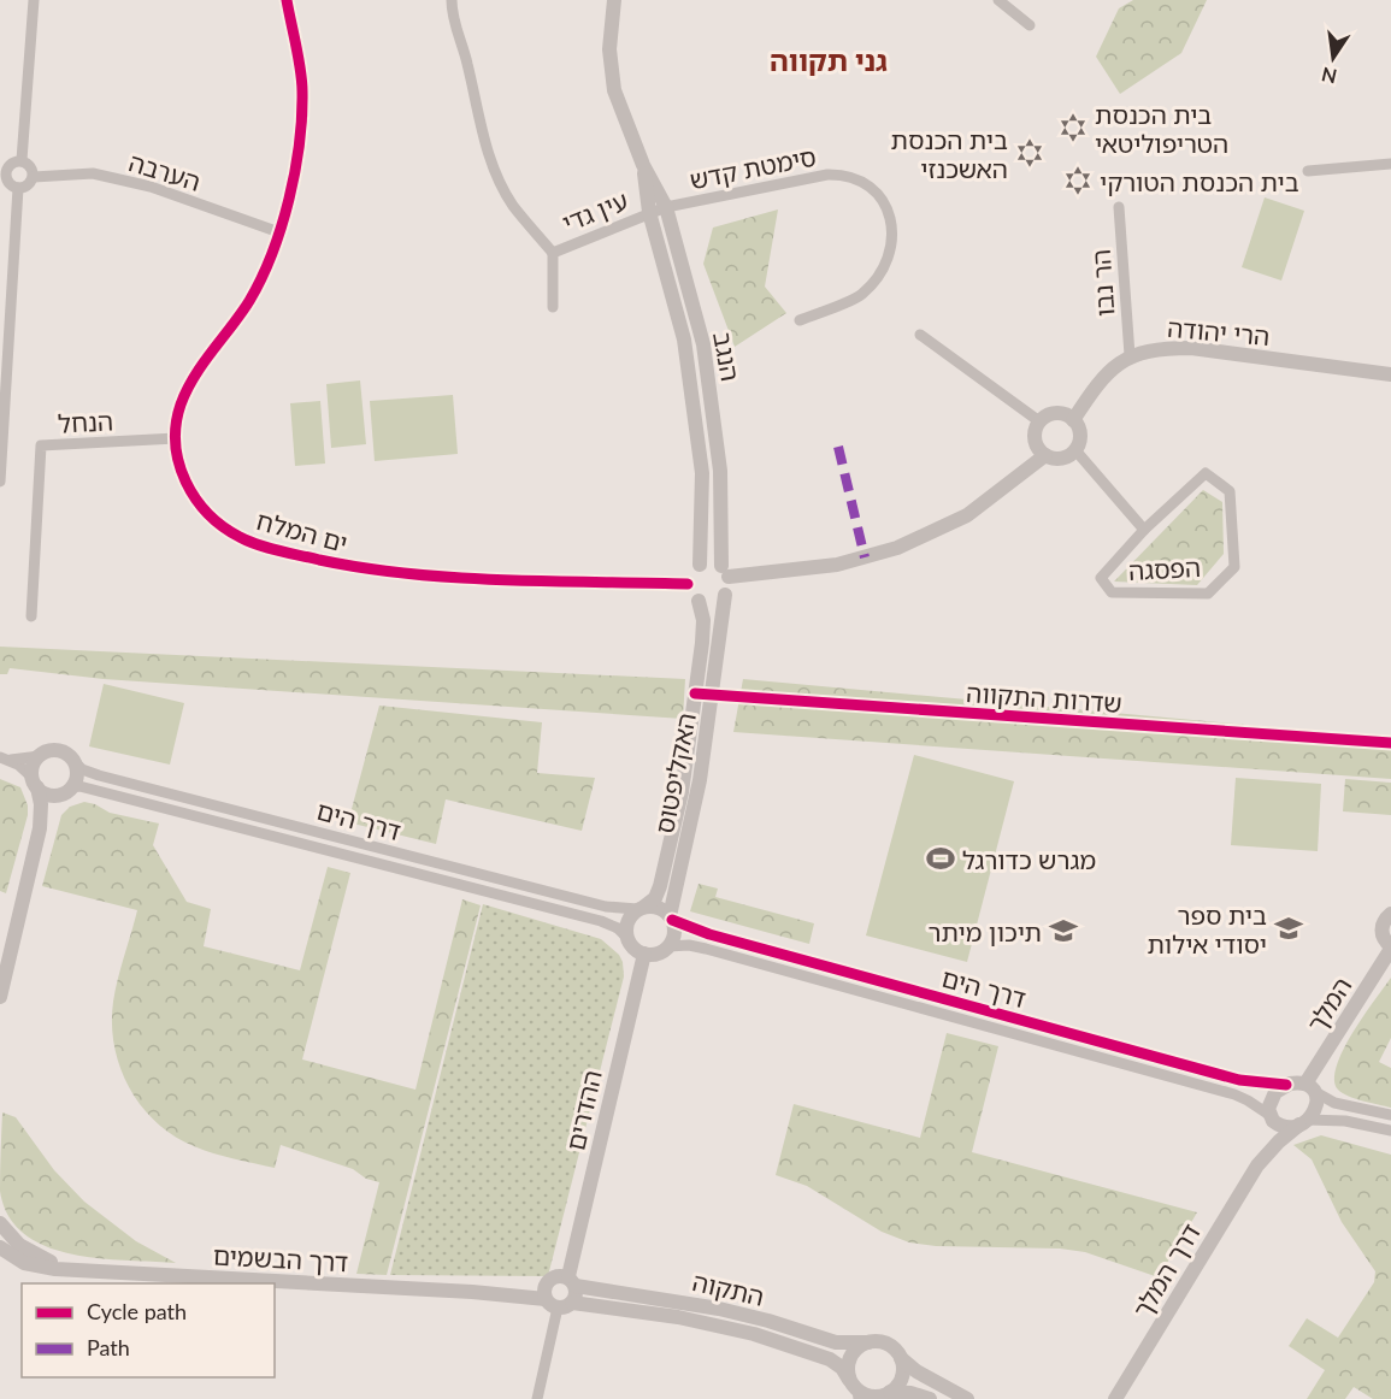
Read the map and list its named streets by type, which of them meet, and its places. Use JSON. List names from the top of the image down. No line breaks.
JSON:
{"streets":{"street":["סימטת קדש","הערבה","עין גדי","הר נבו","הרי יהודה","הנגב","הנחל","ים המלח","הפסגה","האקליפטוס","דרך הים","המלך","ההדרים","דרך הבשמים","דרך המלך","התקוה"],"cycle path":["שדרות התקווה"]},"crossings":[["סימטת קדש","עין גדי"],["סימטת קדש","הנגב"],["הערבה","ים המלח"],["עין גדי","הנגב"],["הר נבו","הרי יהודה"],["הרי יהודה","הפסגה"],["הנגב","ים המלח"],["הנגב","האקליפטוס"],["הנחל","ים המלח"],["ים המלח","האקליפטוס"],["האקליפטוס","דרך הים"],["האקליפטוס","ההדרים"],["דרך הים","המלך"],["דרך הים","ההדרים"],["ההדרים","דרך הבשמים"],["ההדרים","התקוה"],["דרך הבשמים","התקוה"]],"districts":["גני תקווה"],"places":{"synagogue":["בית הכנסת הטריפוליטאי","בית הכנסת האשכנזי","בית הכנסת הטורקי"],"sports":["מגרש כדורגל"],"school or university":["בית ספר יסודי אילות","תיכון מיתר"]},"legend":["Cycle path","Path"],"north":"bottom"}
